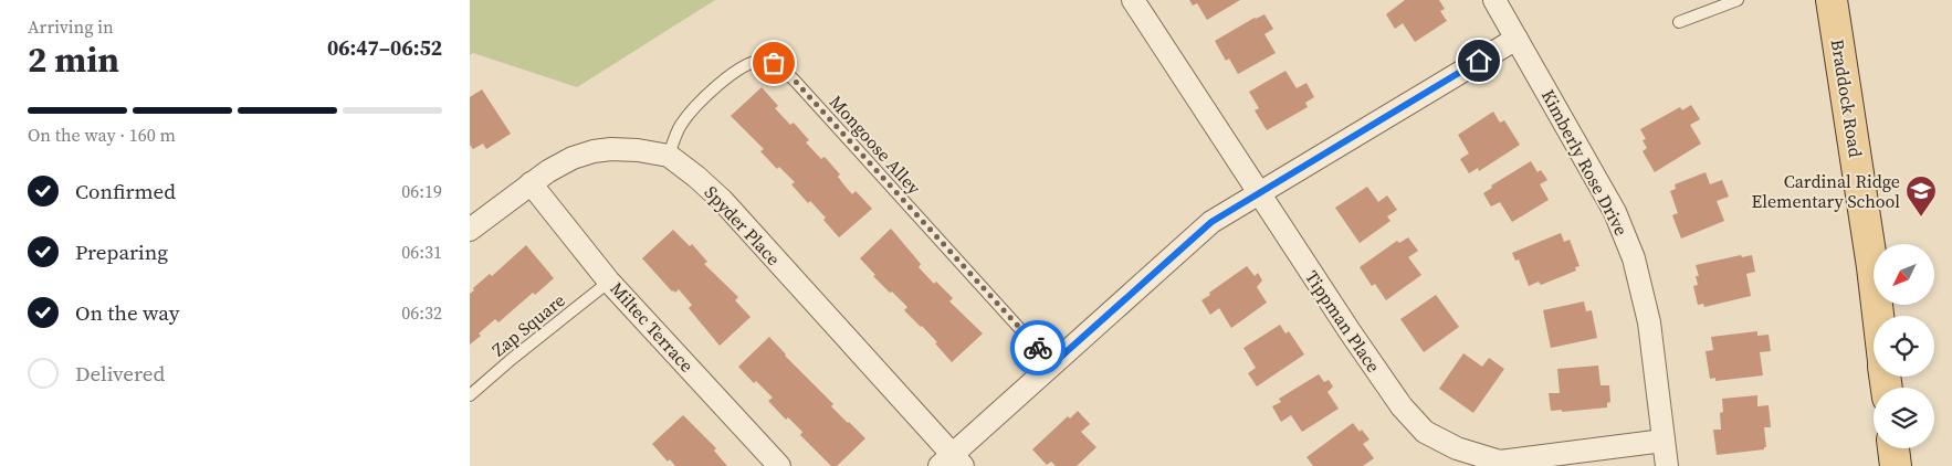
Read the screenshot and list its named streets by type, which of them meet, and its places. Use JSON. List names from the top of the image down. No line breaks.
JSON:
{"streets":{"main road":["Braddock Road"],"street":["Kimberly Rose Drive","Spyder Place","Tippman Place","Miltec Terrace"],"lane":["Mongoose Alley","Zap Square"]},"crossings":[["Mongoose Alley","Spyder Place"],["Kimberly Rose Drive","Tippman Place"],["Spyder Place","Miltec Terrace"],["Zap Square","Miltec Terrace"]],"places":{"school or university":["Cardinal Ridge Elementary School"]},"north":"bottom left","page":{"heading":["2 min","Arriving in","06:47–06:52"],"bar":"On the way · 160 m","list":[["Confirmed","06:19"],["Preparing","06:31"],["On the way","06:32"],"Delivered"]}}
